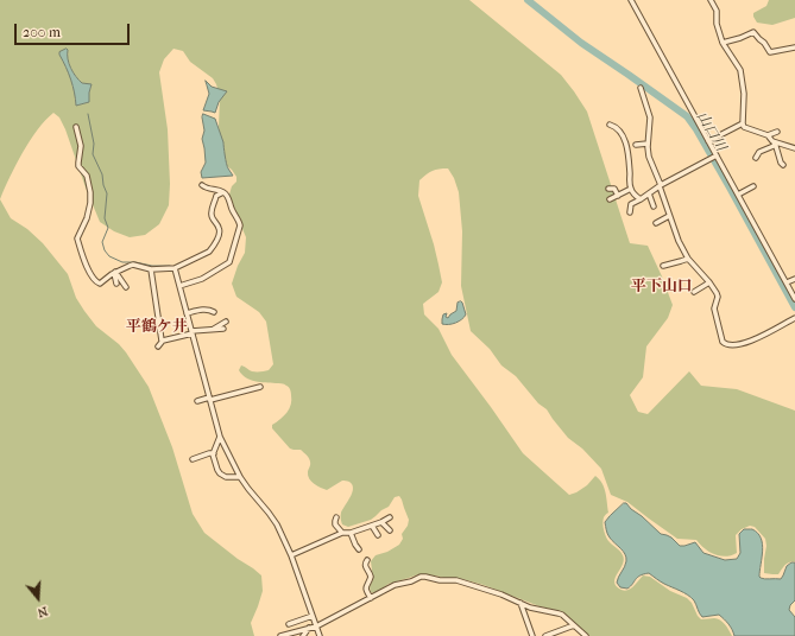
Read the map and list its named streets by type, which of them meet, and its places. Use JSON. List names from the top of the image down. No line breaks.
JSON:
{"districts":["平下山口","平鶴ケ井"],"water":["山口川"],"scale_bar":"200 m","north":"bottom"}
